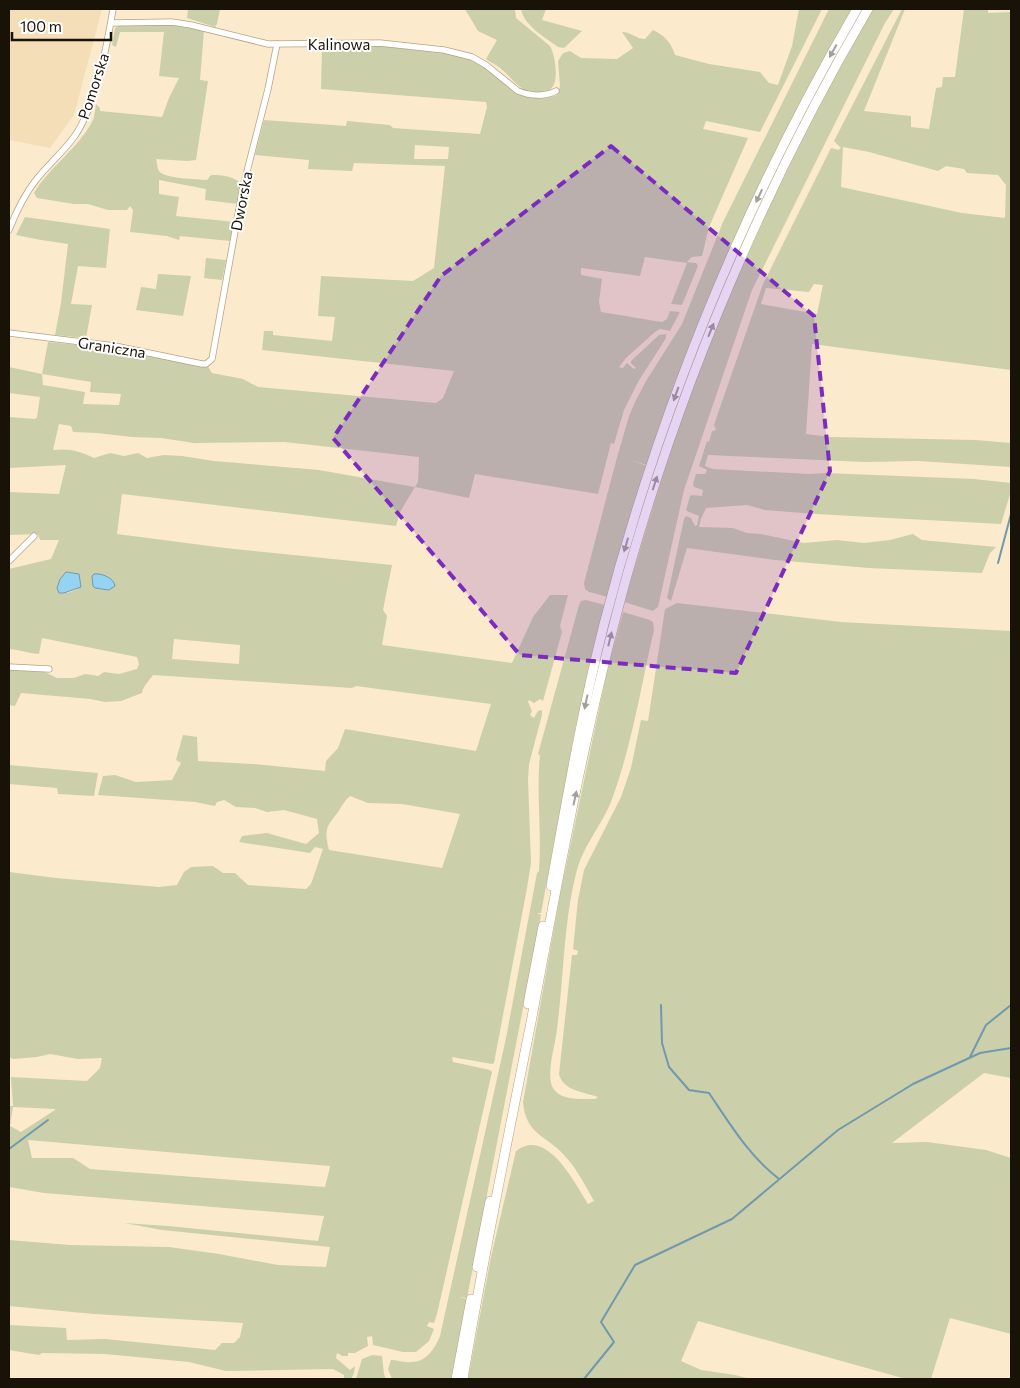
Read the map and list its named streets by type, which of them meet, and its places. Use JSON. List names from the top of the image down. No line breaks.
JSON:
{"streets":{"street":["Kalinowa","Pomorska","Dworska","Graniczna"]},"crossings":[["Kalinowa","Pomorska"],["Kalinowa","Dworska"],["Dworska","Graniczna"]],"scale_bar":"100 m"}
